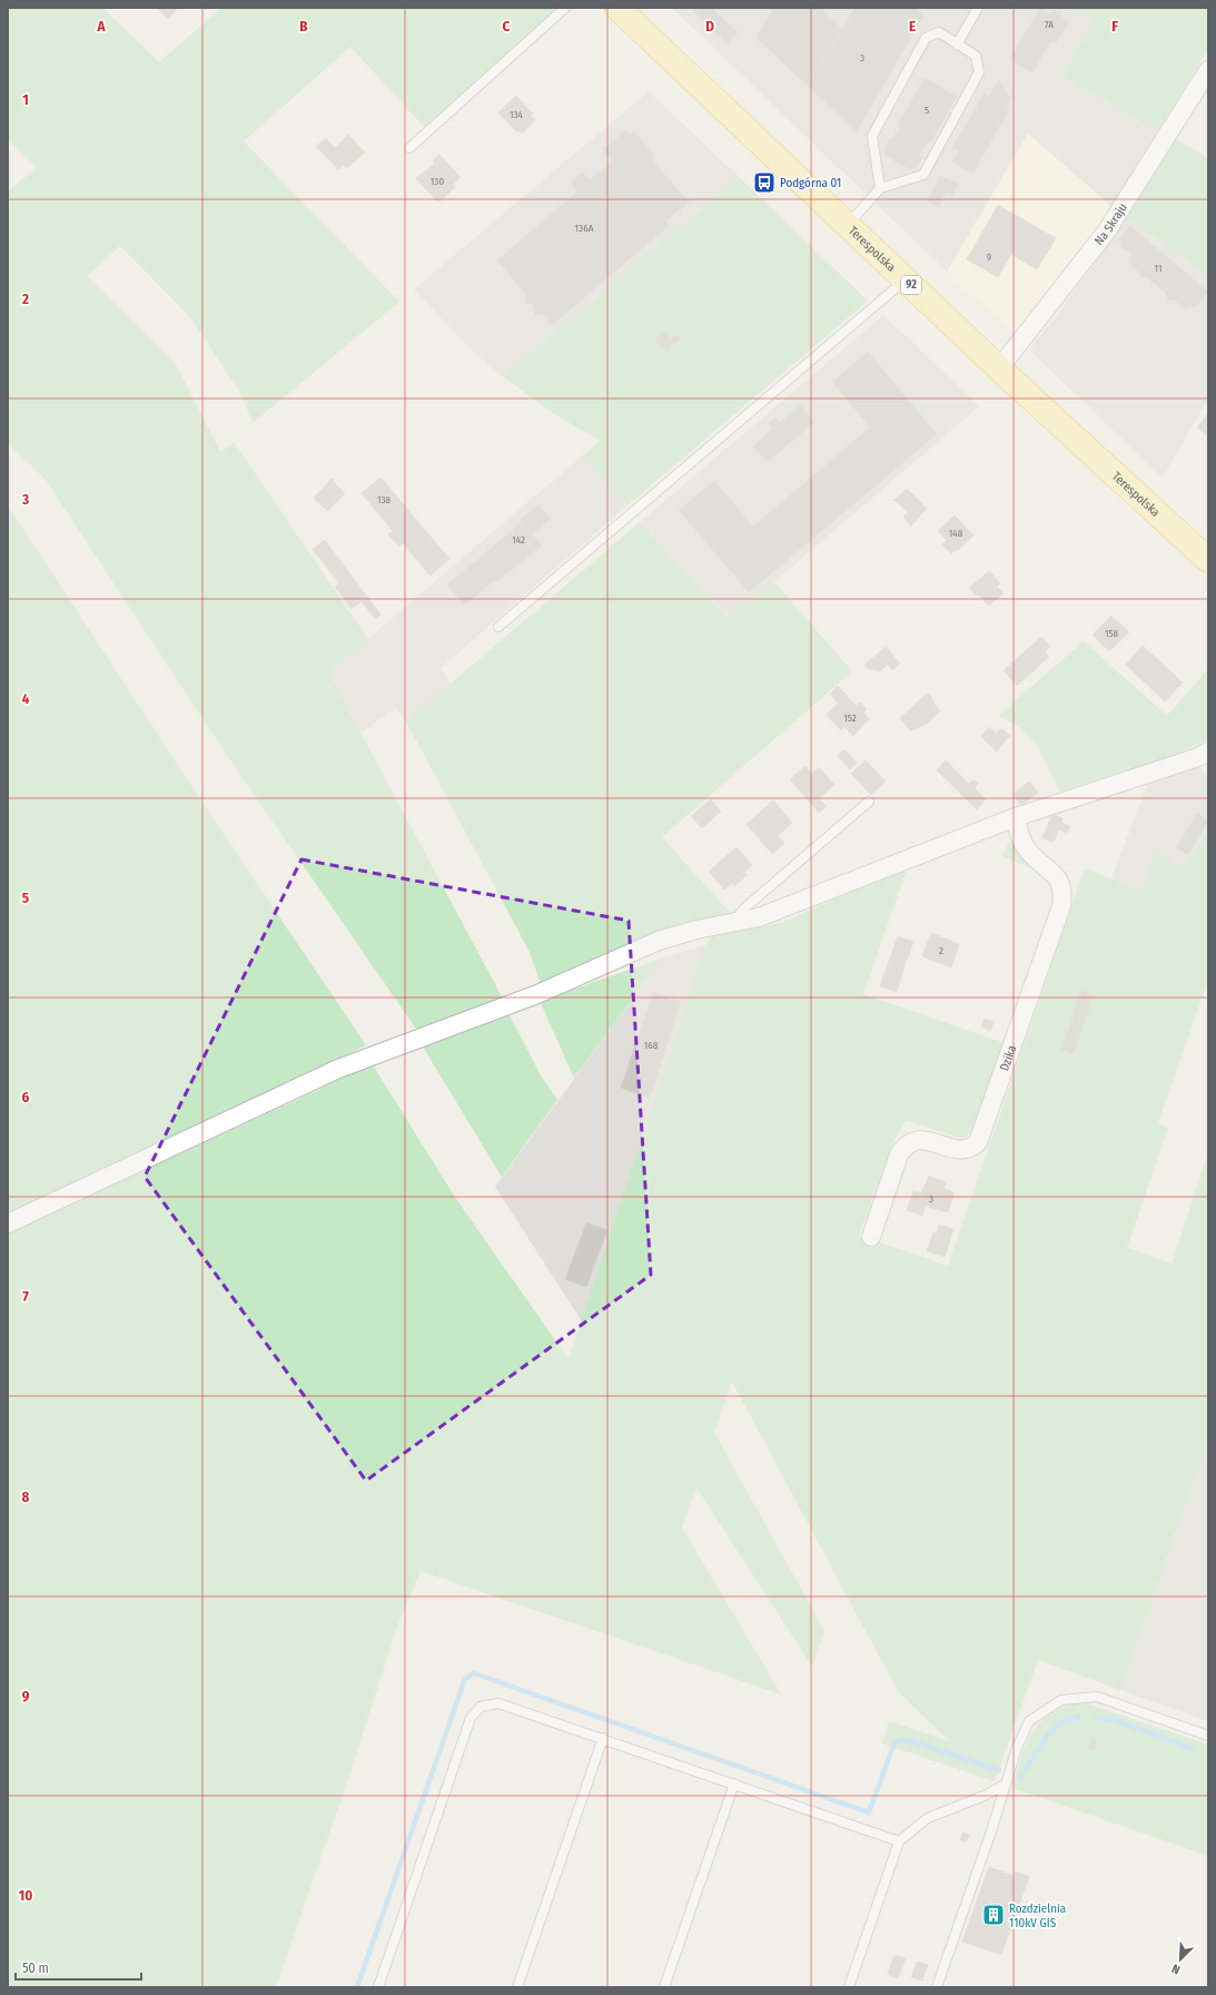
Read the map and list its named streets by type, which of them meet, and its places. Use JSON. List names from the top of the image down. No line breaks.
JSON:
{"streets":{"main road":["Terespolska","92"],"street":["Na Skraju","Dzika"]},"crossings":[["Na Skraju","Terespolska"]],"places":{"bus stop":["Podgórna 01"],"building":["Rozdzielnia 110kV GIS"]},"house_numbers":["7A","3","5","134","130","136A","9","11","138","148","142","158","152","2","168","3"],"scale_bar":"50 m","north":"bottom left","grid":{"columns":["A","B","C","D","E","F"],"rows":["1","2","3","4","5","6","7","8","9","10"]}}
